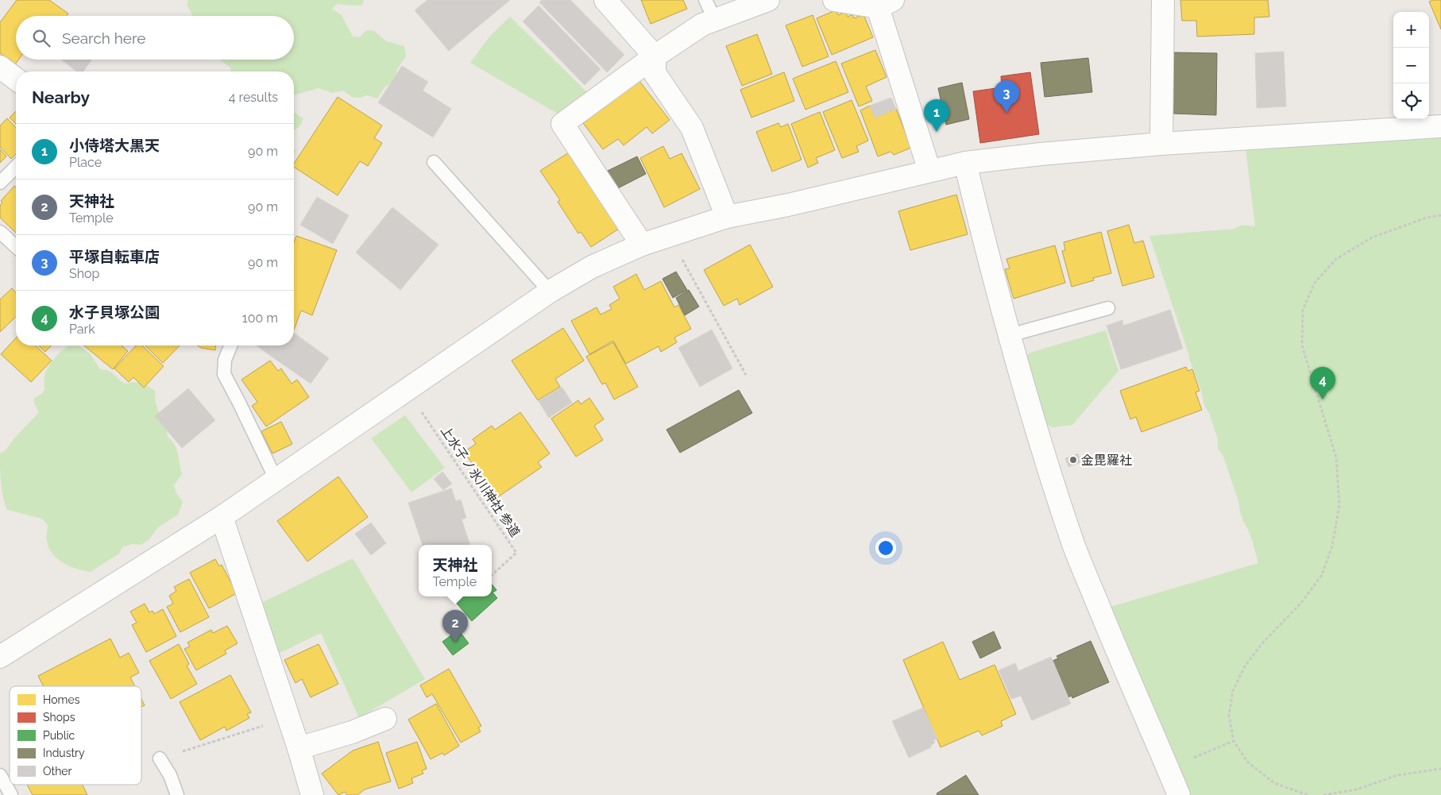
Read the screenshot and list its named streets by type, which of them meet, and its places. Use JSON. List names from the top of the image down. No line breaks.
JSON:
{"streets":{"path":["上水子ノ氷川神社 参道"]},"places":["金毘羅社"],"legend":["Homes","Shops","Public","Industry","Other"],"page":{"map_buttons":["+","−"],"search":"Search here","heading":["Nearby","4 results"],"pins":["3","1","4","2"],"list":[{"mark":"1","name":"小侍塔大黒天","note":"Place","value":"90 m"},{"mark":"2","name":"天神社","note":"Temple","value":"90 m"},{"mark":"3","name":"平塚自転車店","note":"Shop","value":"90 m"},{"mark":"4","name":"水子貝塚公園","note":"Park","value":"100 m"}],"popup":["天神社","Temple"]}}
